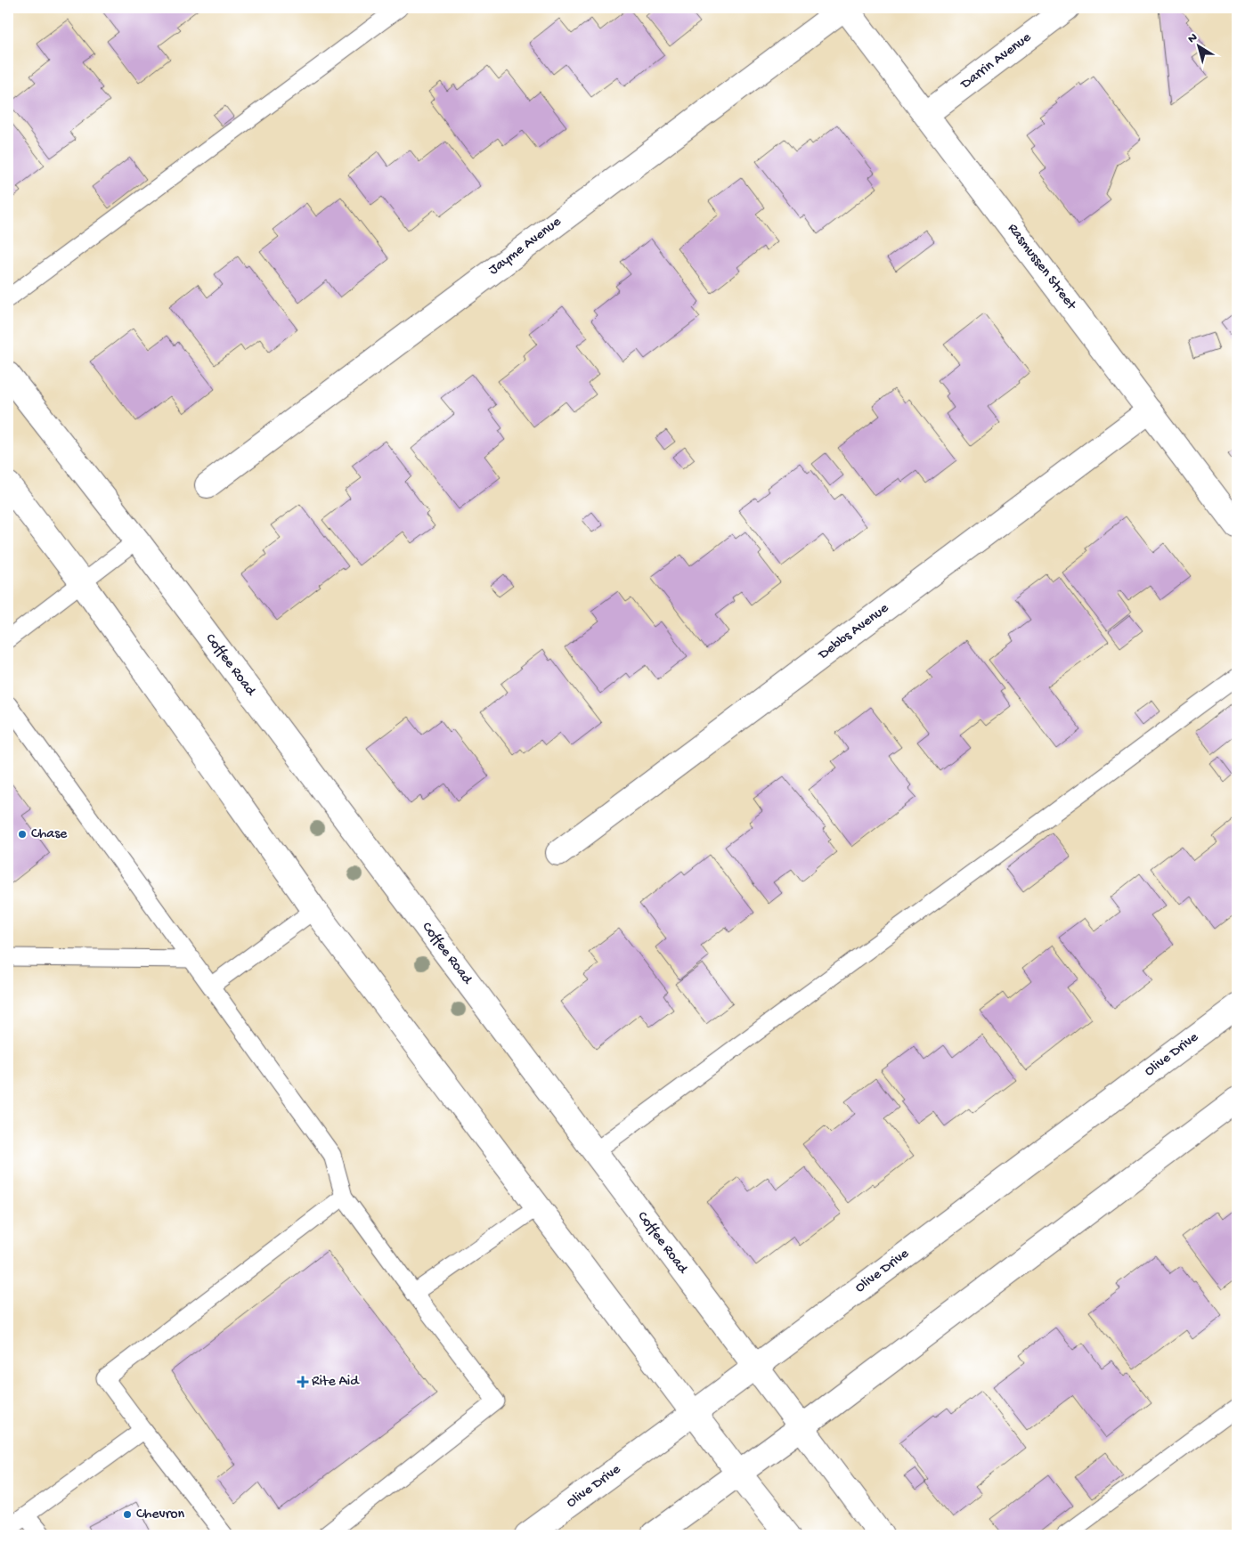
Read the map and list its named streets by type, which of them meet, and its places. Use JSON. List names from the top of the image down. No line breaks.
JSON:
{"streets":{"main road":["Darrin Avenue","Jayme Avenue","Rasmussen Street","Debbs Avenue","Coffee Road","Olive Drive"]},"crossings":[["Darrin Avenue","Rasmussen Street"],["Jayme Avenue","Rasmussen Street"],["Rasmussen Street","Debbs Avenue"],["Coffee Road","Olive Drive"]],"places":{"other":["Chase","Chevron"],"health":["Rite Aid"]},"north":"top left"}
